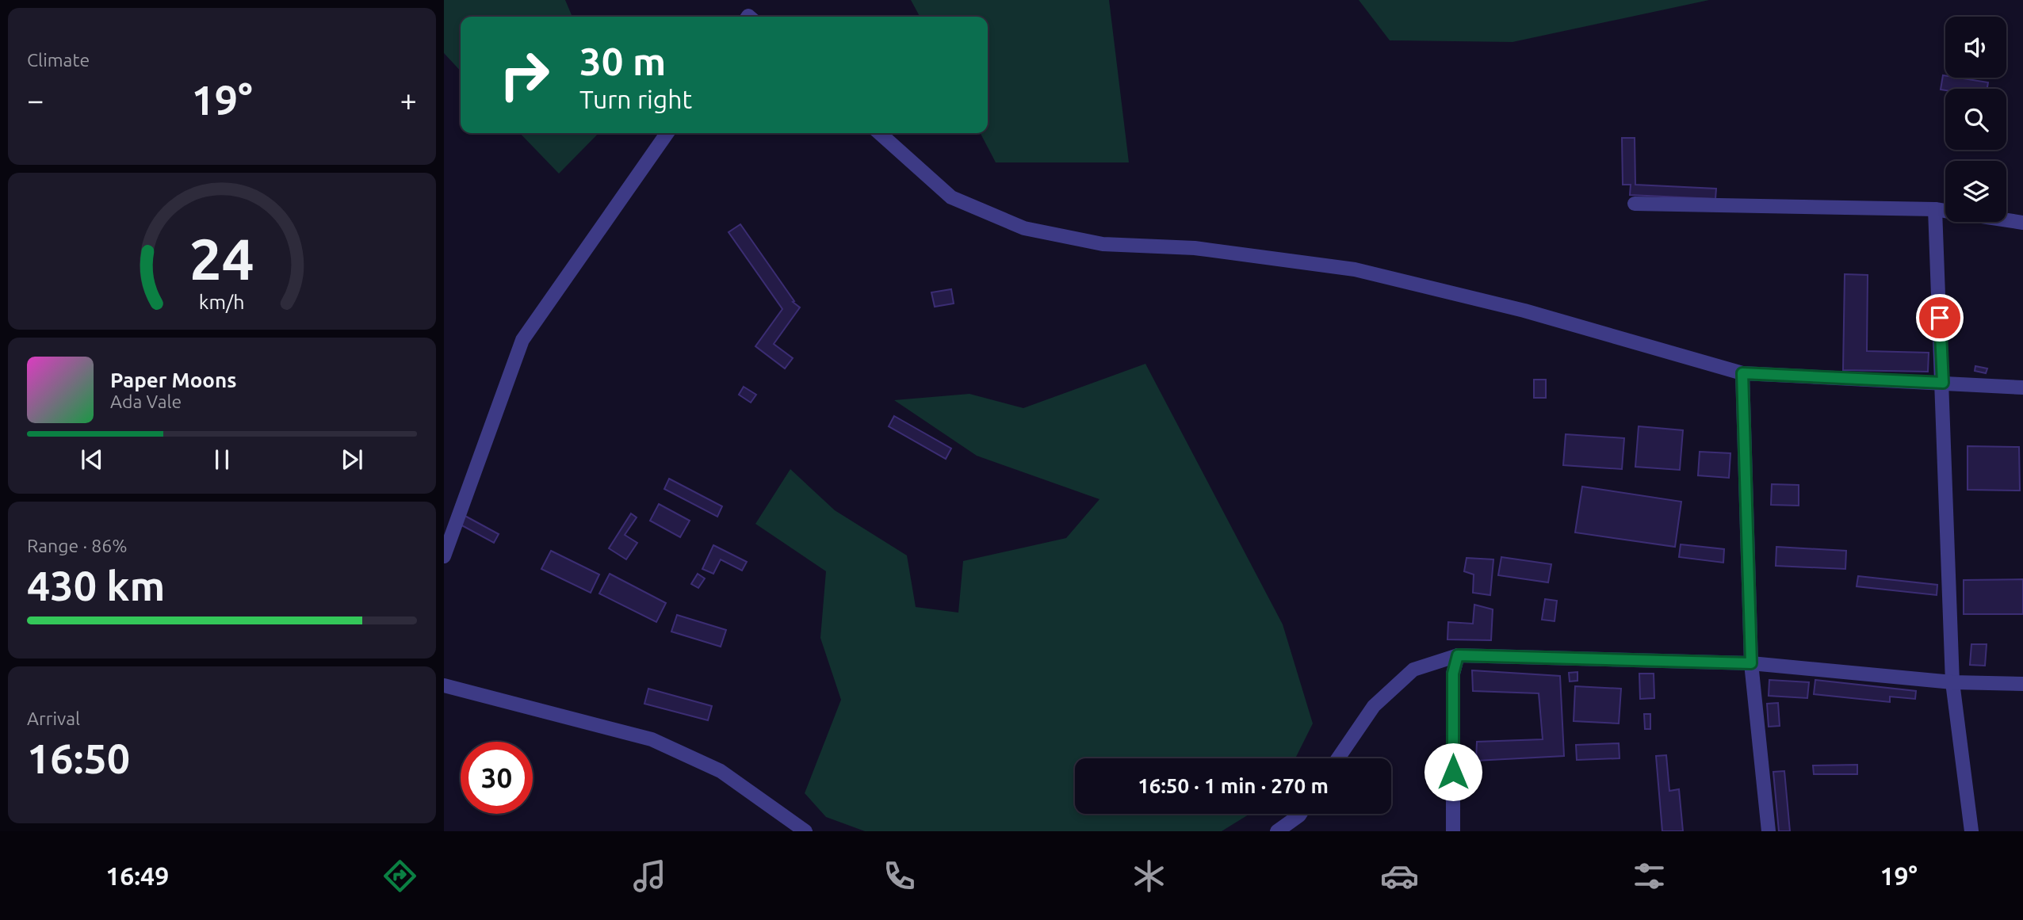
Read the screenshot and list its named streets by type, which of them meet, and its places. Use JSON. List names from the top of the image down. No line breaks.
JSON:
{"page":{"tile":["Climate",["Range · 86%","430 km"],["Arrival","16:50"]],"turn":["30 m","Turn right"],"heat":["−","19°","+"],"song":["Paper Moons","Ada Vale"],"limit":"30","trip":"16:50 · 1 min · 270 m","tabs":["16:49","19°"],"gauge":["24","km/h"]}}
